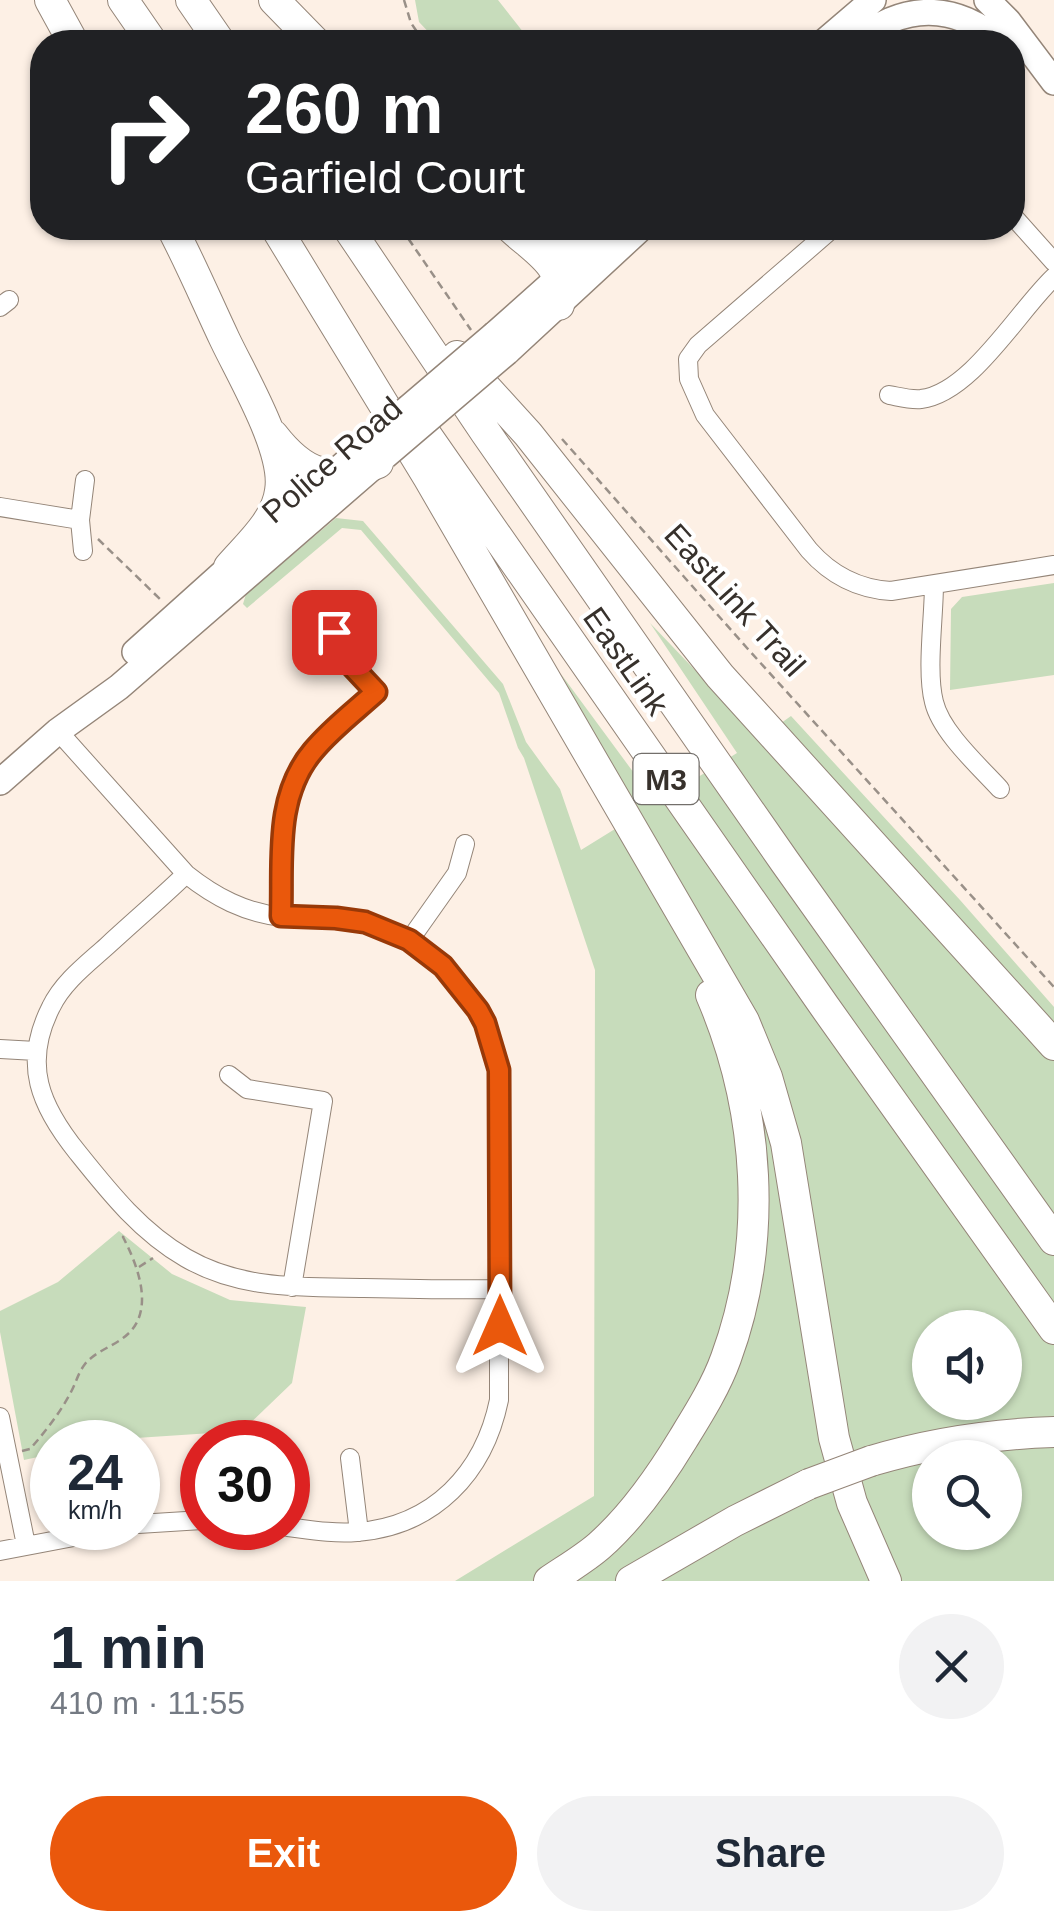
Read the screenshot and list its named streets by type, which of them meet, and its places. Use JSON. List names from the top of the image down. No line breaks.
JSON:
{"streets":{"highway":["EastLink","M3"],"main road":["Police Road"],"path":["EastLink Trail"]},"page":{"turn":["260 m","Garfield Court"],"speed":"24 km/h","limit":"30","heading":["1 min","410 m · 11:55"],"buttons":["Exit","Share"]}}
